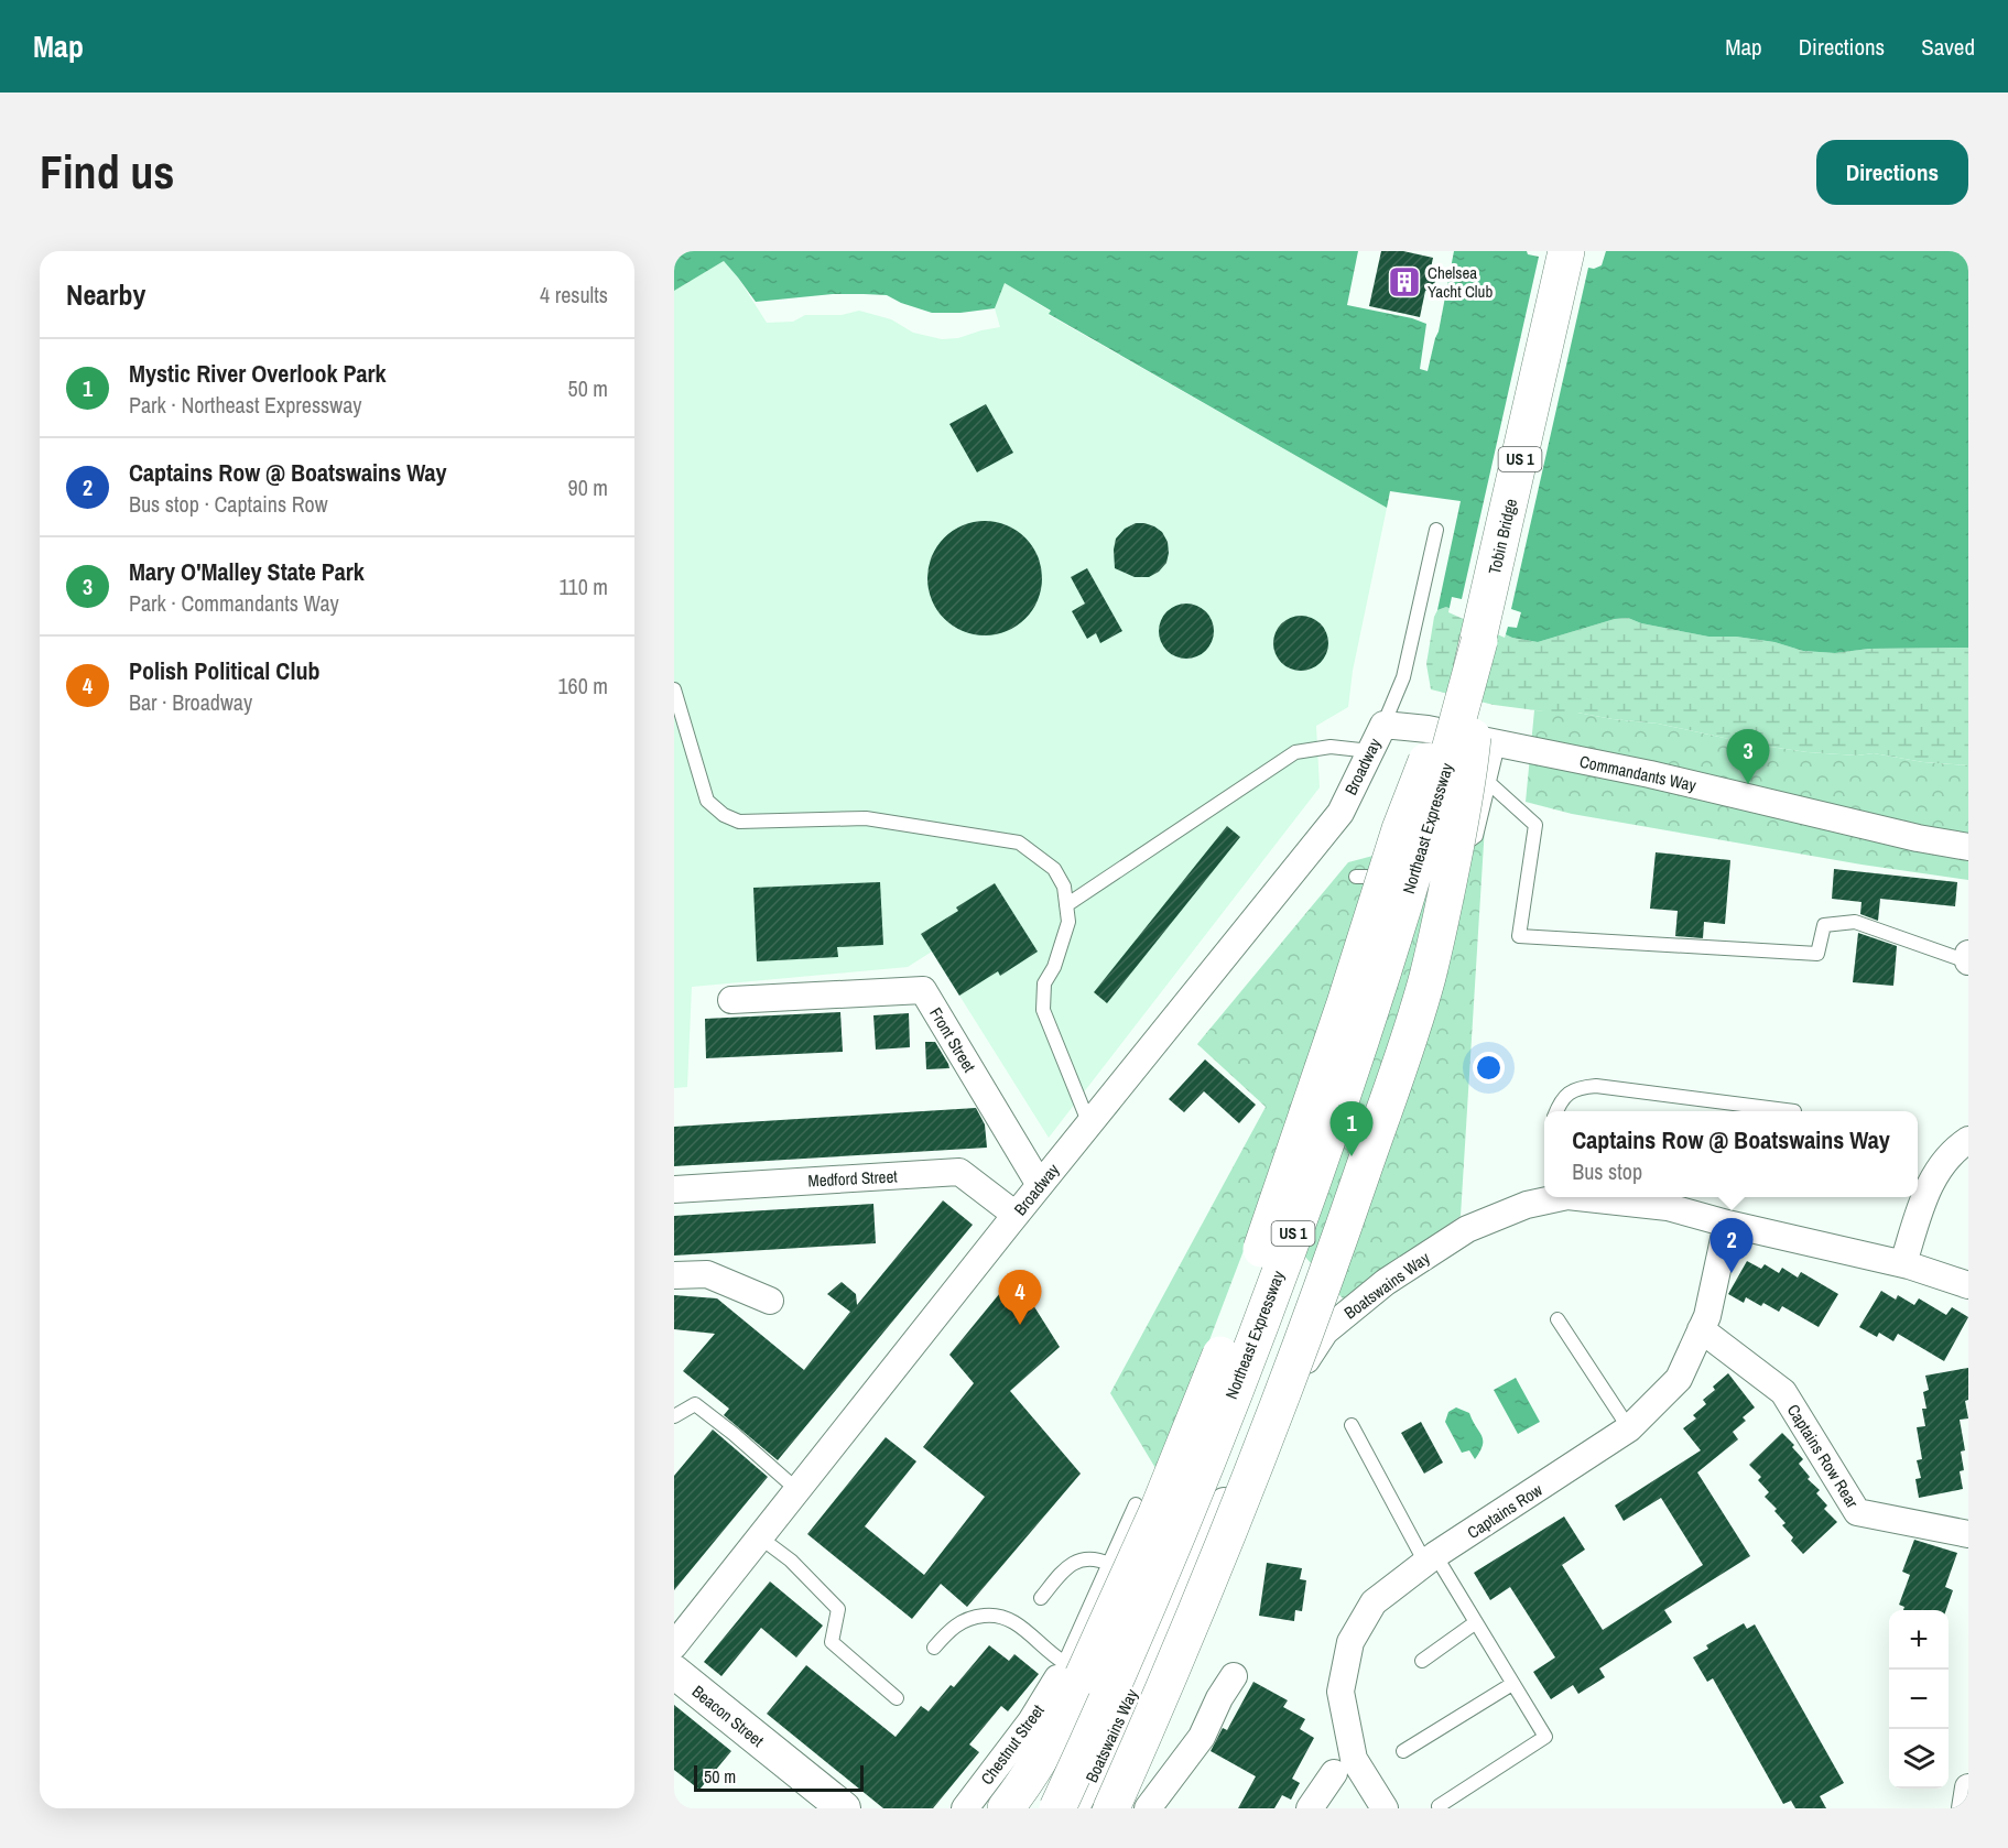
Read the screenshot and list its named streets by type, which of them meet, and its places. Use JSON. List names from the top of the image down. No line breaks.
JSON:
{"streets":{"highway":["US 1","Tobin Bridge","Northeast Expressway"],"street":["Broadway","Commandants Way","Front Street","Medford Street","Boatswains Way","Captains Row Rear","Captains Row","Beacon Street","Chestnut Street"]},"crossings":[["Tobin Bridge","Northeast Expressway"],["Broadway","Commandants Way"],["Broadway","Front Street"],["Broadway","Medford Street"],["Boatswains Way","Captains Row"],["Captains Row Rear","Captains Row"]],"places":{"building":["Chelsea Yacht Club"]},"scale_bar":"50 m","page":{"header":"Map","nav":["Map","Directions","Saved"],"buttons":"Directions","title":"Find us","heading":["Nearby","4 results"],"list":[{"mark":"1","name":"Mystic River Overlook Park","note":"Park · Northeast Expressway","value":"50 m"},{"mark":"2","name":"Captains Row @ Boatswains Way","note":"Bus stop · Captains Row","value":"90 m"},{"mark":"3","name":"Mary O'Malley State Park","note":"Park · Commandants Way","value":"110 m"},{"mark":"4","name":"Polish Political Club","note":"Bar · Broadway","value":"160 m"}],"pins":["3","1","2","4"],"popup":["Captains Row @ Boatswains Way","Bus stop"],"map_buttons":["+","−"],"scale":"50 m"}}
